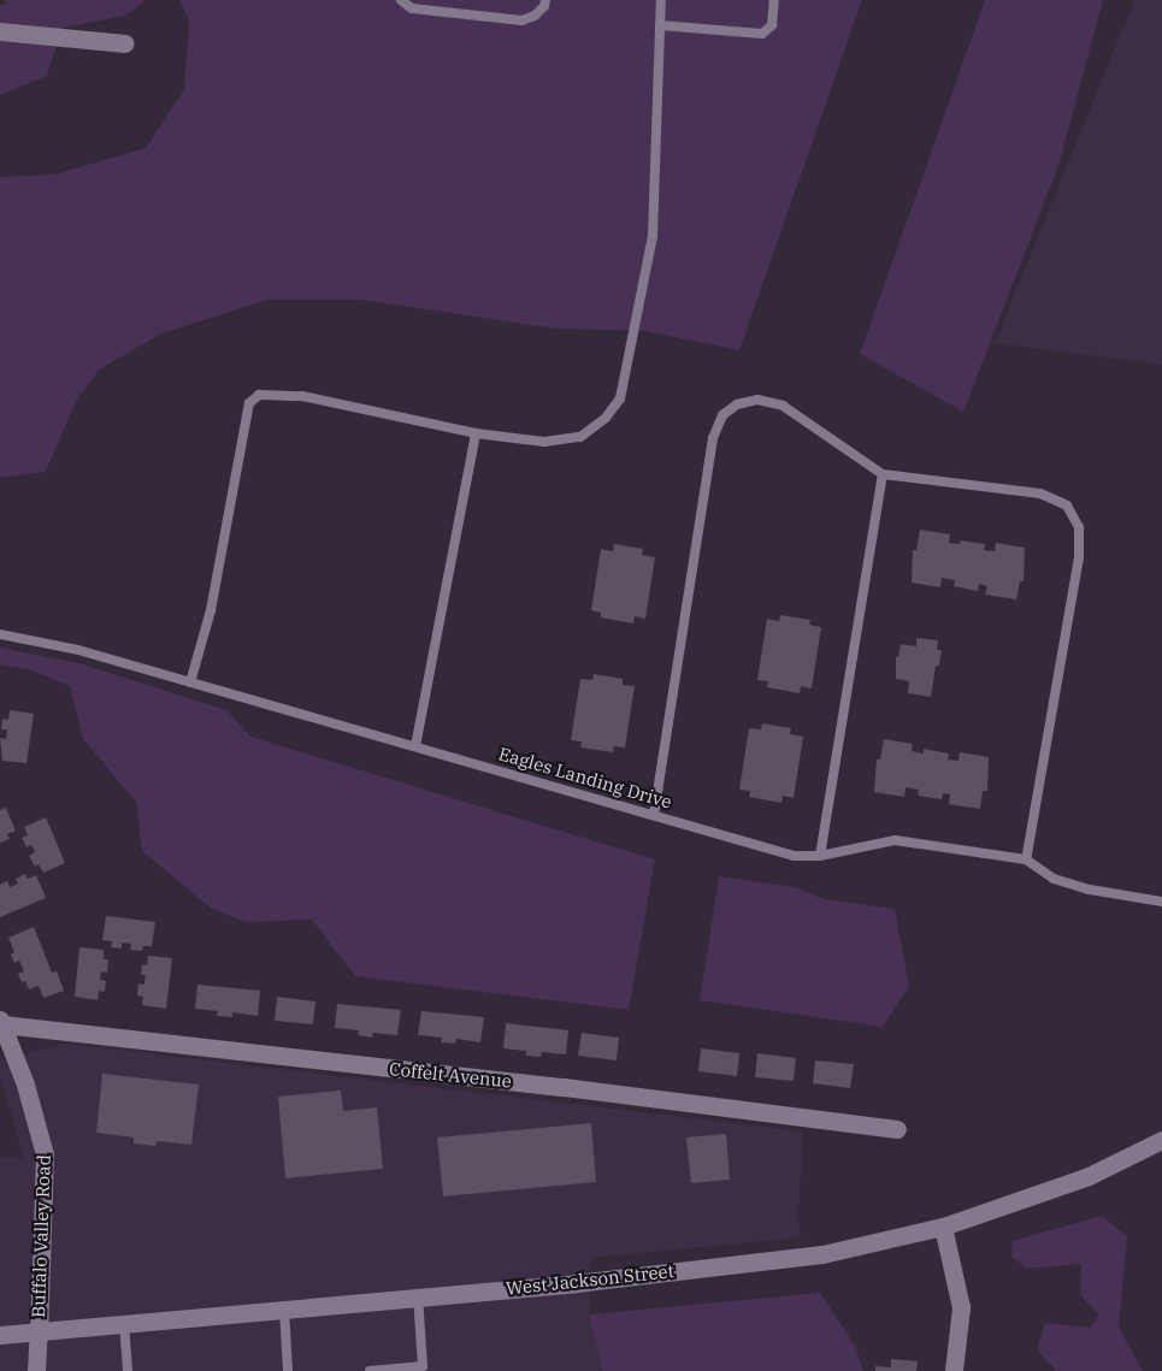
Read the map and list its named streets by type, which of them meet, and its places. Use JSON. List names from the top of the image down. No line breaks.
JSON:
{"streets":{"street":["Coffelt Avenue","Buffalo Valley Road","West Jackson Street"],"lane":["Eagles Landing Drive"]},"crossings":[["Coffelt Avenue","Buffalo Valley Road"],["Buffalo Valley Road","West Jackson Street"]]}
